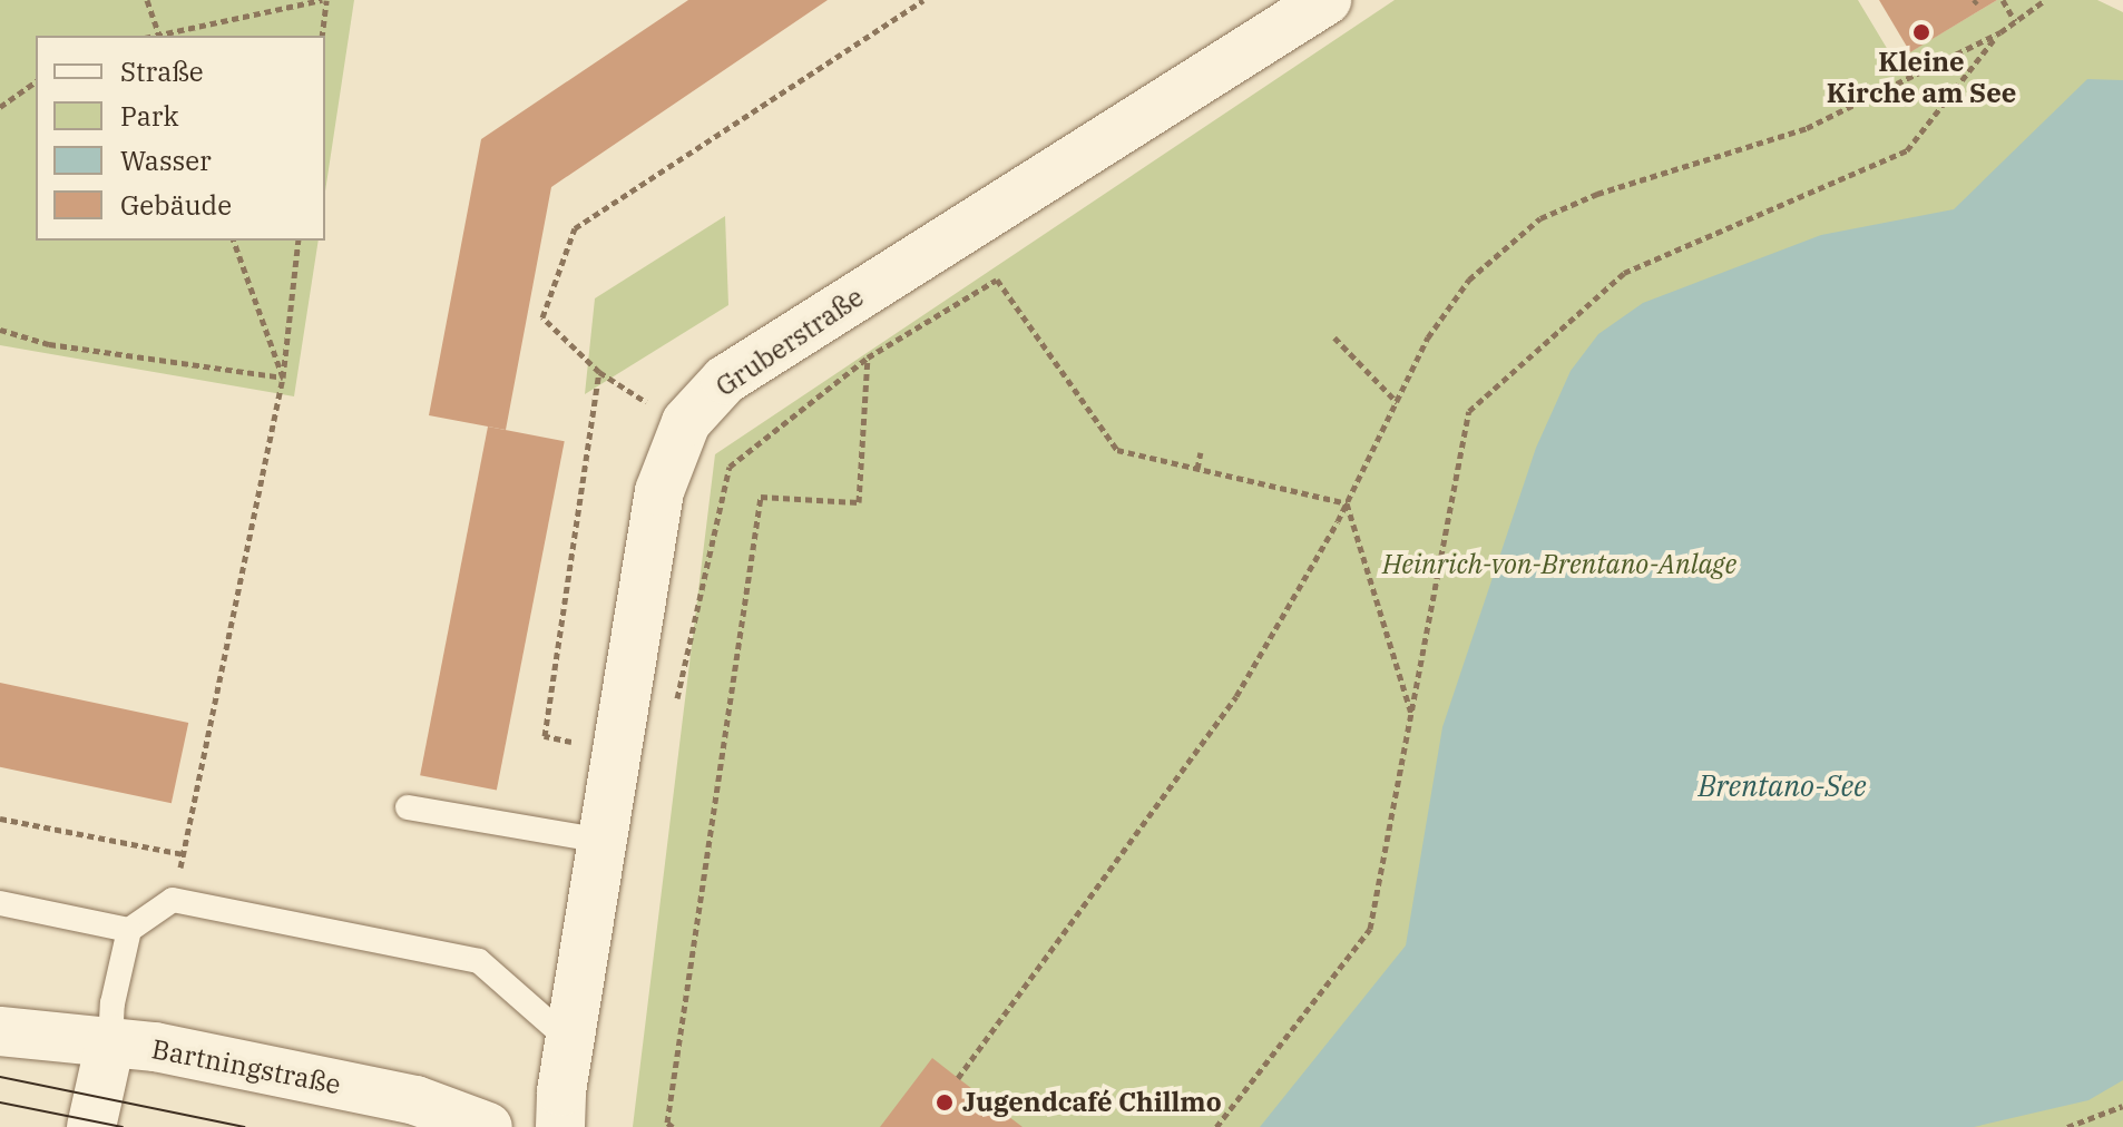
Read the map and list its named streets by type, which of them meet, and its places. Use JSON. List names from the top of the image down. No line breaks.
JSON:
{"streets":{"street":["Gruberstraße","Bartningstraße"]},"water":["Brentano-See"],"parks":["Heinrich-von-Brentano-Anlage"],"places":["Kleine Kirche am See","Jugendcafé Chillmo"],"legend":["Straße","Park","Wasser","Gebäude"]}
